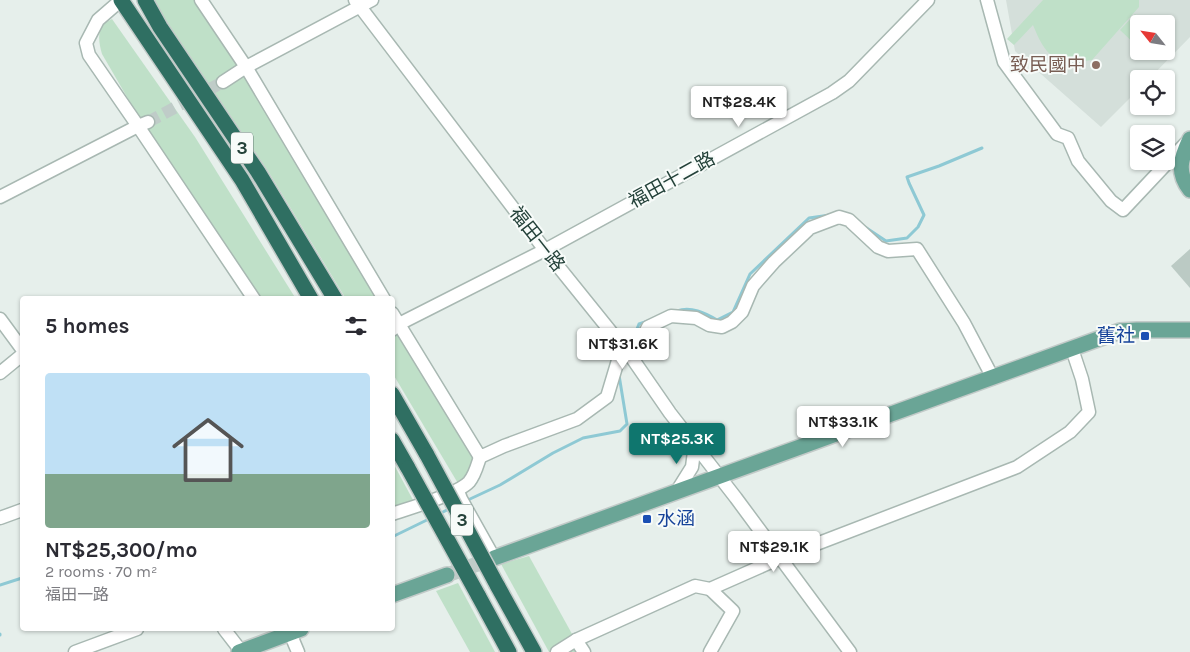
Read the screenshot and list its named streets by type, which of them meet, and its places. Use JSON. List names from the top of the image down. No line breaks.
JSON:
{"streets":{"highway":["3"],"street":["福田十二路","福田一路"]},"crossings":[["福田十二路","福田一路"]],"places":{"other":["致民國中"],"transit":["舊社","水涵"]},"north":"top left","page":{"price":["NT$28.4K","NT$31.6K","NT$33.1K","NT$25.3K","NT$29.1K"],"heading":"5 homes","list":[{"name":"NT$25,300/mo","note":"2 rooms · 70 m² · 福田一路"}]}}
